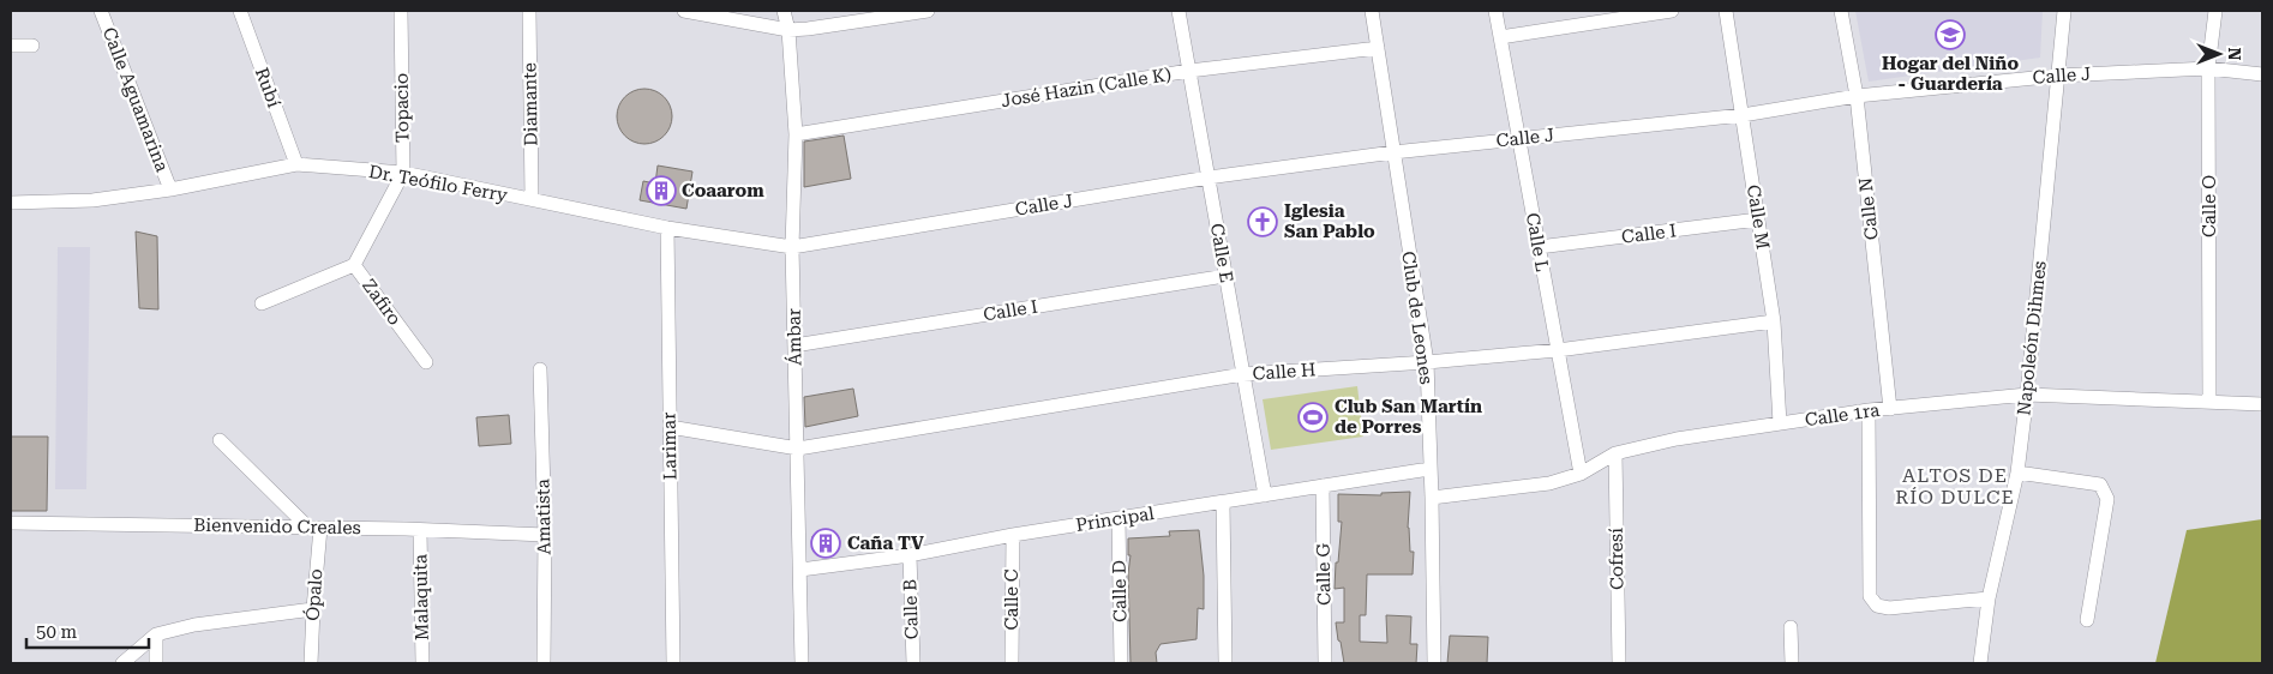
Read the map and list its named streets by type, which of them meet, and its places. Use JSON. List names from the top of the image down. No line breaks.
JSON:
{"streets":{"street":["Calle J","Rubí","José Hazin (Calle K)","Calle Aguamarina","Diamante","Topacio","Dr. Teófilo Ferry","Calle O","Calle N","Calle M","Calle I","Calle L","Calle E","Zafiro","Club de Leones","Ámbar","Napoleón Dihmes","Calle H","Calle 1ra","Larimar","Amatista","Principal","Bienvenido Creales","Cofresí","Calle G","Calle D","Ópalo","Malaquita","Calle C","Calle B"]},"crossings":[["Calle J","Dr. Teófilo Ferry"],["Calle J","Calle O"],["Calle J","Calle N"],["Calle J","Calle M"],["Calle J","Calle L"],["Calle J","Calle E"],["Calle J","Club de Leones"],["Calle J","Ámbar"],["Calle J","Napoleón Dihmes"],["Rubí","Dr. Teófilo Ferry"],["José Hazin (Calle K)","Calle E"],["José Hazin (Calle K)","Club de Leones"],["José Hazin (Calle K)","Ámbar"],["Calle Aguamarina","Dr. Teófilo Ferry"],["Diamante","Dr. Teófilo Ferry"],["Topacio","Dr. Teófilo Ferry"],["Topacio","Zafiro"],["Dr. Teófilo Ferry","Ámbar"],["Dr. Teófilo Ferry","Larimar"],["Calle O","Calle 1ra"],["Calle N","Calle 1ra"],["Calle M","Calle I"],["Calle M","Calle H"],["Calle M","Calle 1ra"],["Calle I","Calle L"],["Calle I","Calle E"],["Calle I","Ámbar"],["Calle L","Calle H"],["Calle L","Calle 1ra"],["Calle E","Calle H"],["Calle E","Principal"],["Club de Leones","Calle H"],["Club de Leones","Calle 1ra"],["Club de Leones","Principal"],["Ámbar","Calle H"],["Ámbar","Principal"],["Napoleón Dihmes","Calle 1ra"],["Calle H","Larimar"],["Calle 1ra","Cofresí"],["Amatista","Bienvenido Creales"],["Principal","Calle G"],["Principal","Calle D"],["Principal","Calle C"],["Principal","Calle B"],["Bienvenido Creales","Ópalo"],["Bienvenido Creales","Malaquita"]],"districts":["ALTOS DE RÍO DULCE"],"places":{"school or university":["Hogar del Niño - Guardería"],"building":["Coaarom","Caña TV"],"church":["Iglesia San Pablo"],"sports":["Club San Martín de Porres"]},"scale_bar":"50 m","north":"right"}
